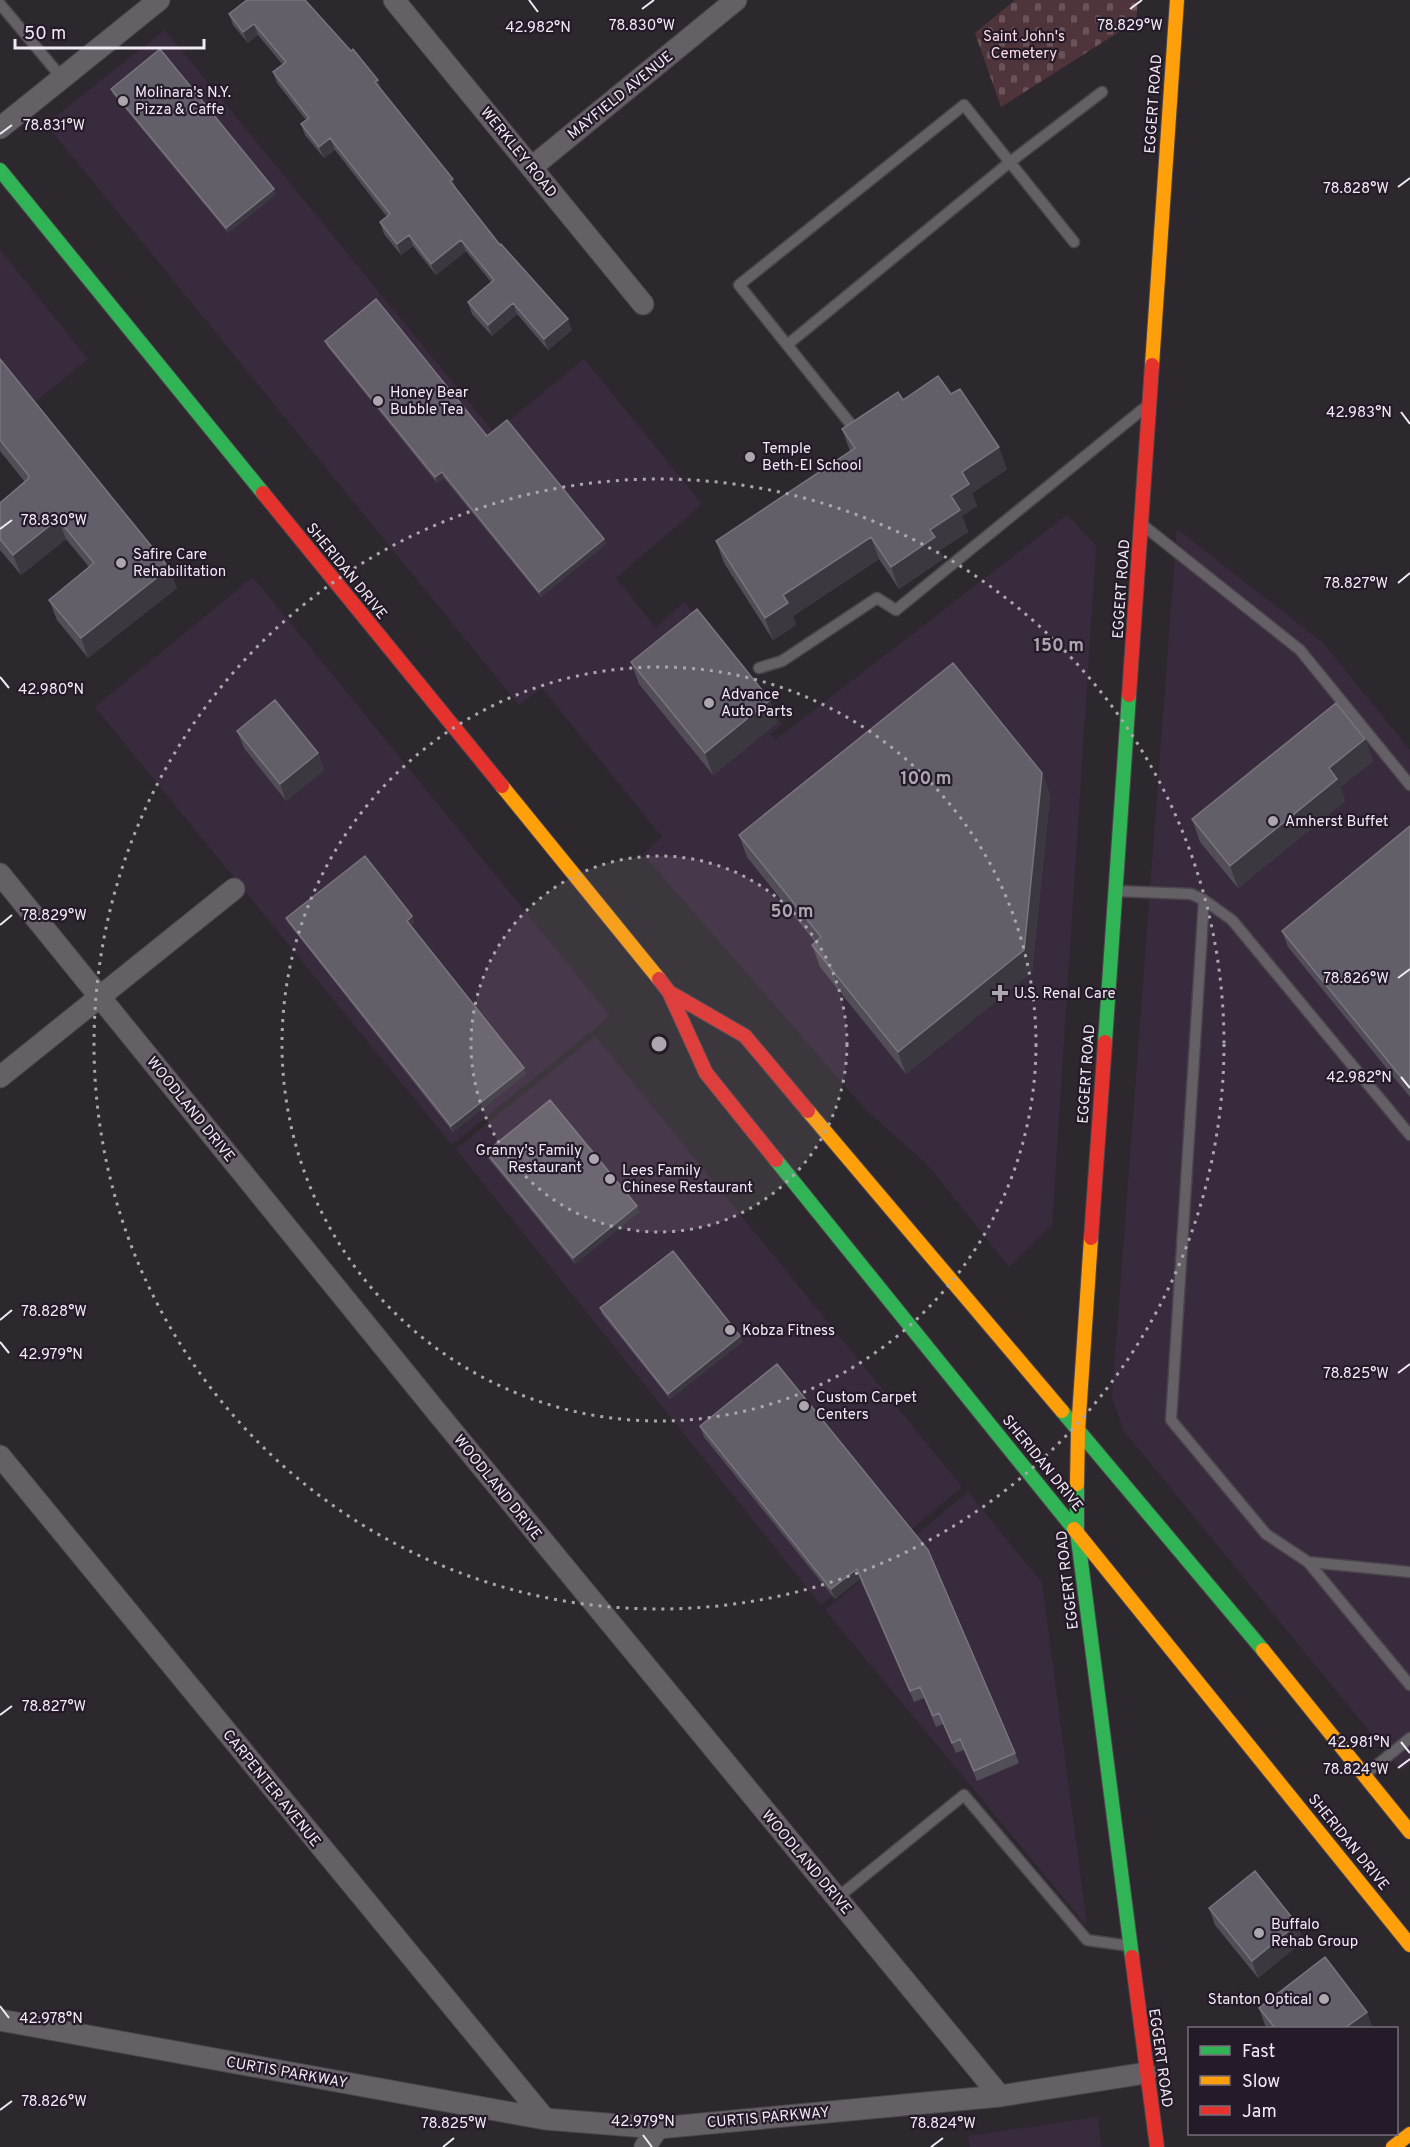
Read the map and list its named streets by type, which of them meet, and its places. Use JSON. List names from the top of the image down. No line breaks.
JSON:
{"streets":{"main road":["EGGERT ROAD","SHERIDAN DRIVE"],"street":["MAYFIELD AVENUE","WERKLEY ROAD","WOODLAND DRIVE","CARPENTER AVENUE","CURTIS PARKWAY"]},"crossings":[["MAYFIELD AVENUE","WERKLEY ROAD"],["EGGERT ROAD","SHERIDAN DRIVE"],["EGGERT ROAD","CURTIS PARKWAY"],["WOODLAND DRIVE","CURTIS PARKWAY"],["CARPENTER AVENUE","CURTIS PARKWAY"]],"parks":["Saint John's Cemetery"],"places":{"other":["Molinara's N.Y. Pizza & Caffe","Honey Bear Bubble Tea","Temple Beth-El School","Safire Care Rehabilitation","Advance Auto Parts","Amherst Buffet","Granny's Family Restaurant","Lees Family Chinese Restaurant","Kobza Fitness","Custom Carpet Centers","Buffalo Rehab Group","Stanton Optical"],"health":["U.S. Renal Care"]},"legend":["Fast","Slow","Jam"],"scale_bar":"50 m","coordinates":["78.829°W","78.830°W","42.982°N","78.831°W","78.828°W","42.983°N","78.827°W","42.980°N","78.826°W","42.979°N","78.825°W","42.981°N","78.824°W","42.978°N"],"rings":["150 m","100 m","50 m"]}
